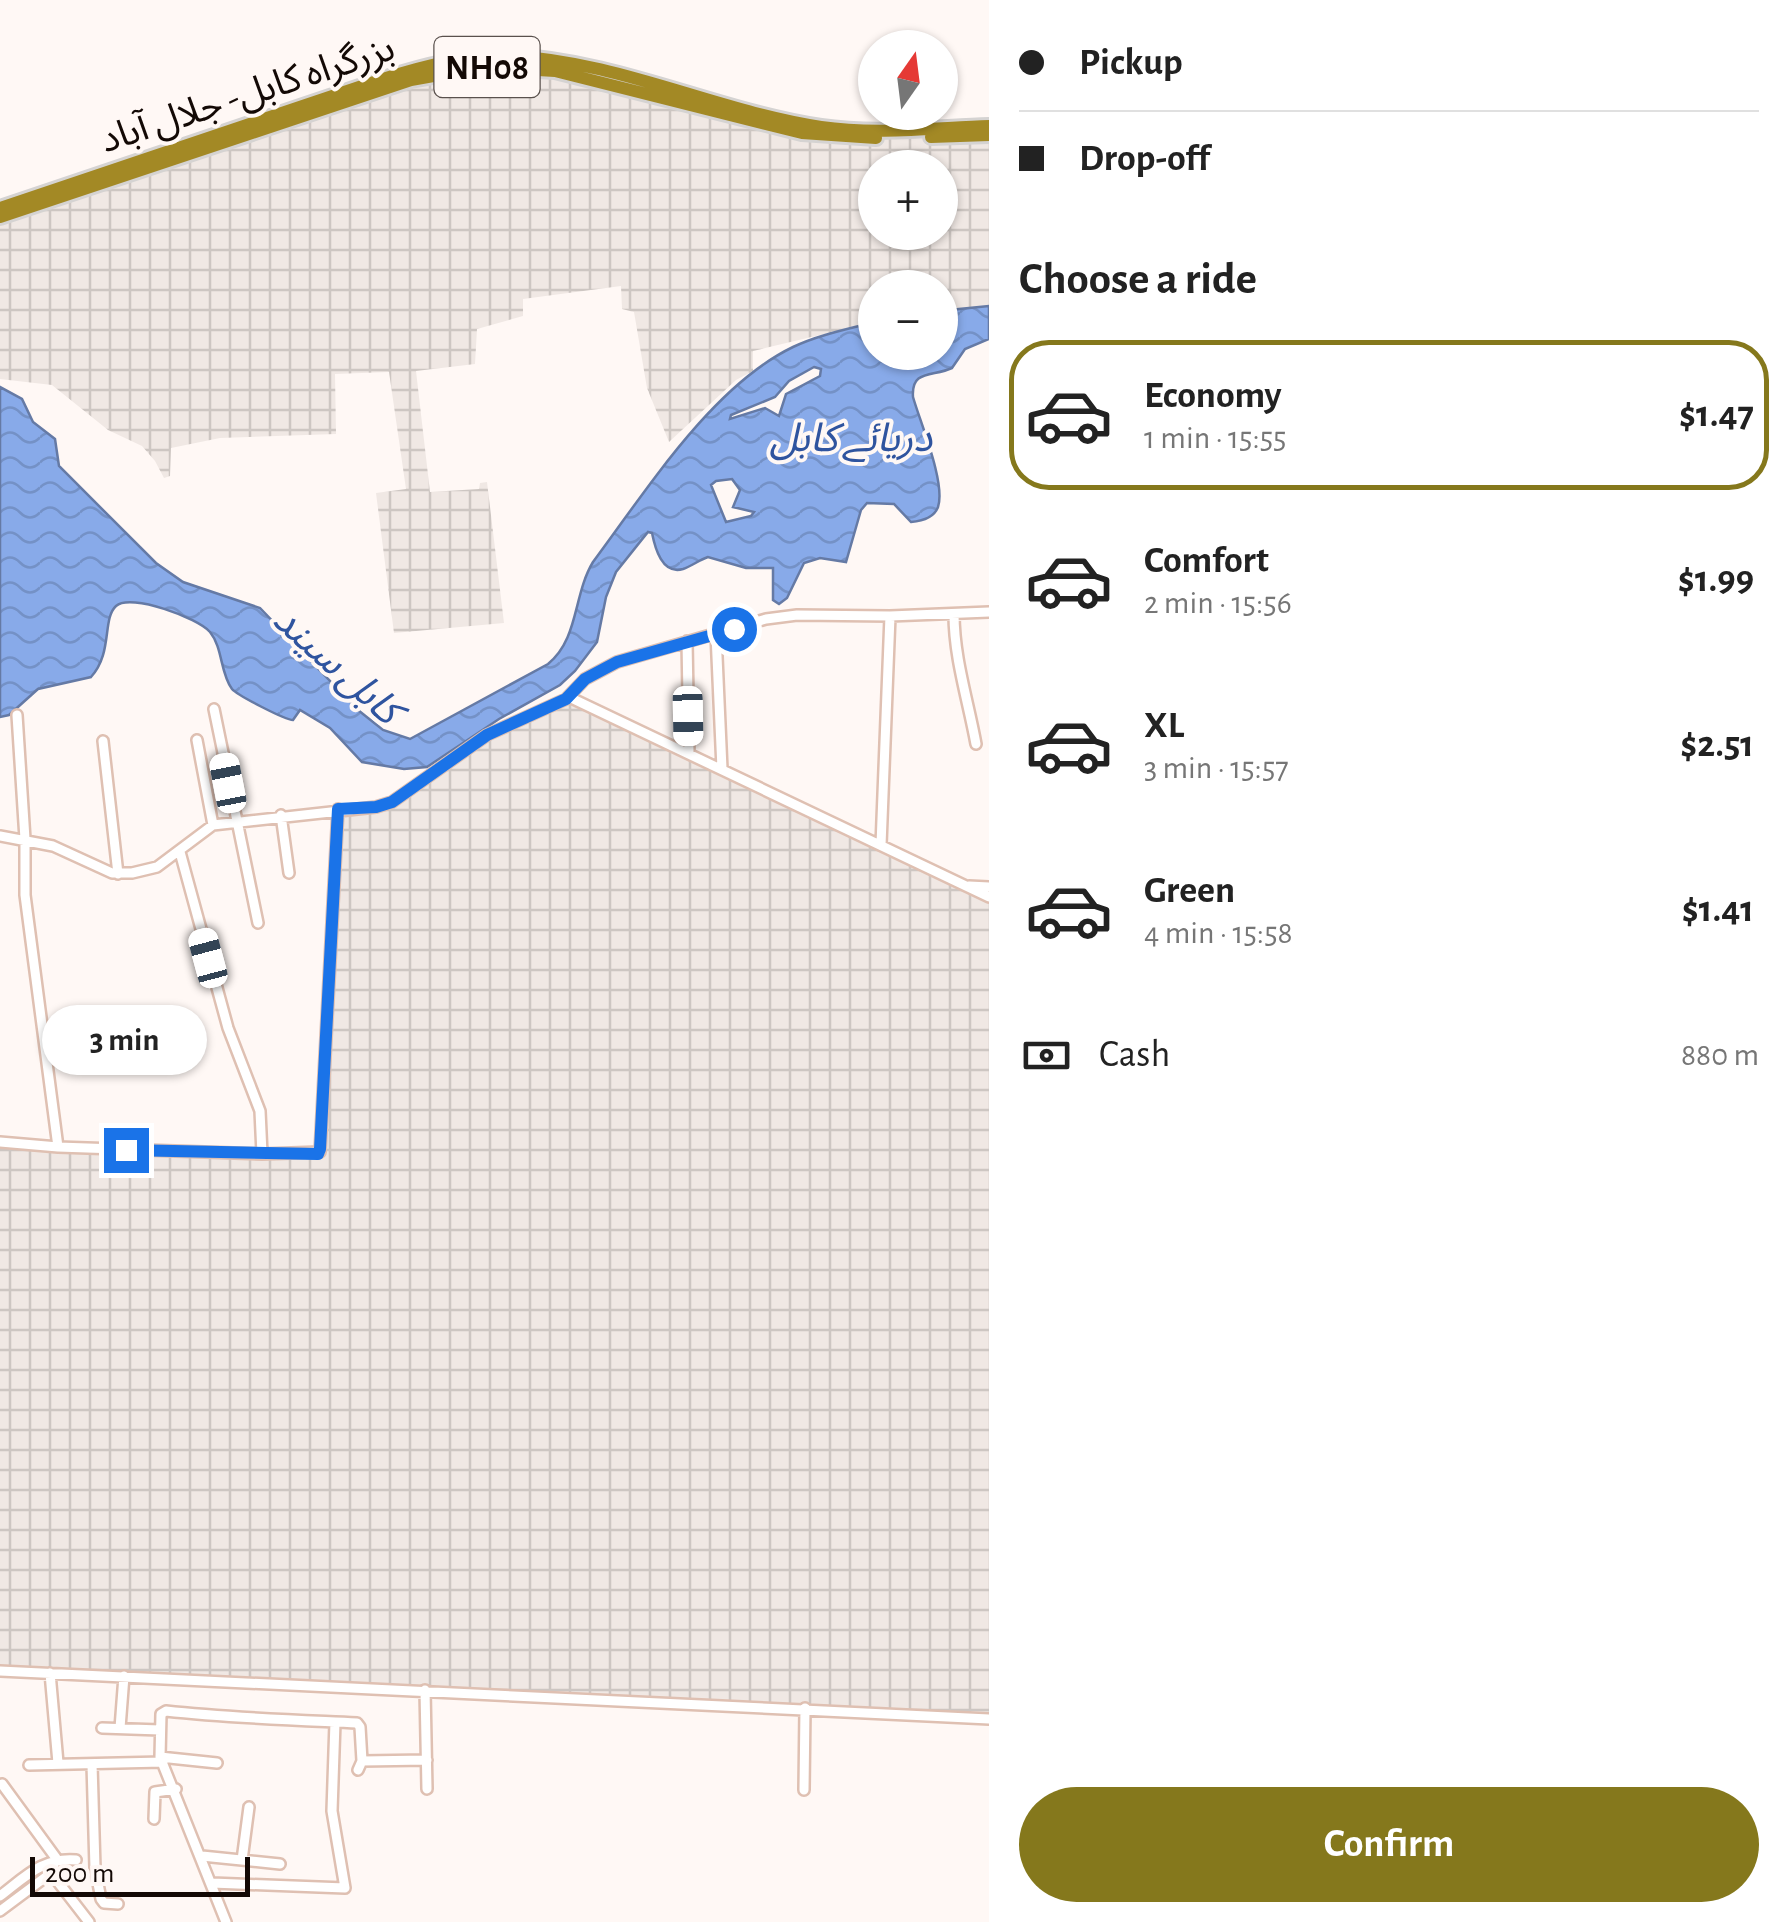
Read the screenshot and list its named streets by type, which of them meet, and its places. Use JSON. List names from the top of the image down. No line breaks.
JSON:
{"streets":{"highway":["NH08","بزرگراه کابل- جلال آباد"]},"water":["دریائے کابل","کابل سيند"],"scale_bar":"200 m","north":"top","page":{"banner":["Pickup","Drop-off"],"map_buttons":["+","−"],"heading":"Choose a ride","list":[{"name":"Economy","note":"1 min · 15:55","value":"$1.47"},{"name":"Comfort","note":"2 min · 15:56","value":"$1.99"},{"name":"XL","note":"3 min · 15:57","value":"$2.51"},{"name":"Green","note":"4 min · 15:58","value":"$1.41"}],"pay":["Cash","880 m"],"bubble":"3 min","buttons":"Confirm","scale":"200 m"}}
